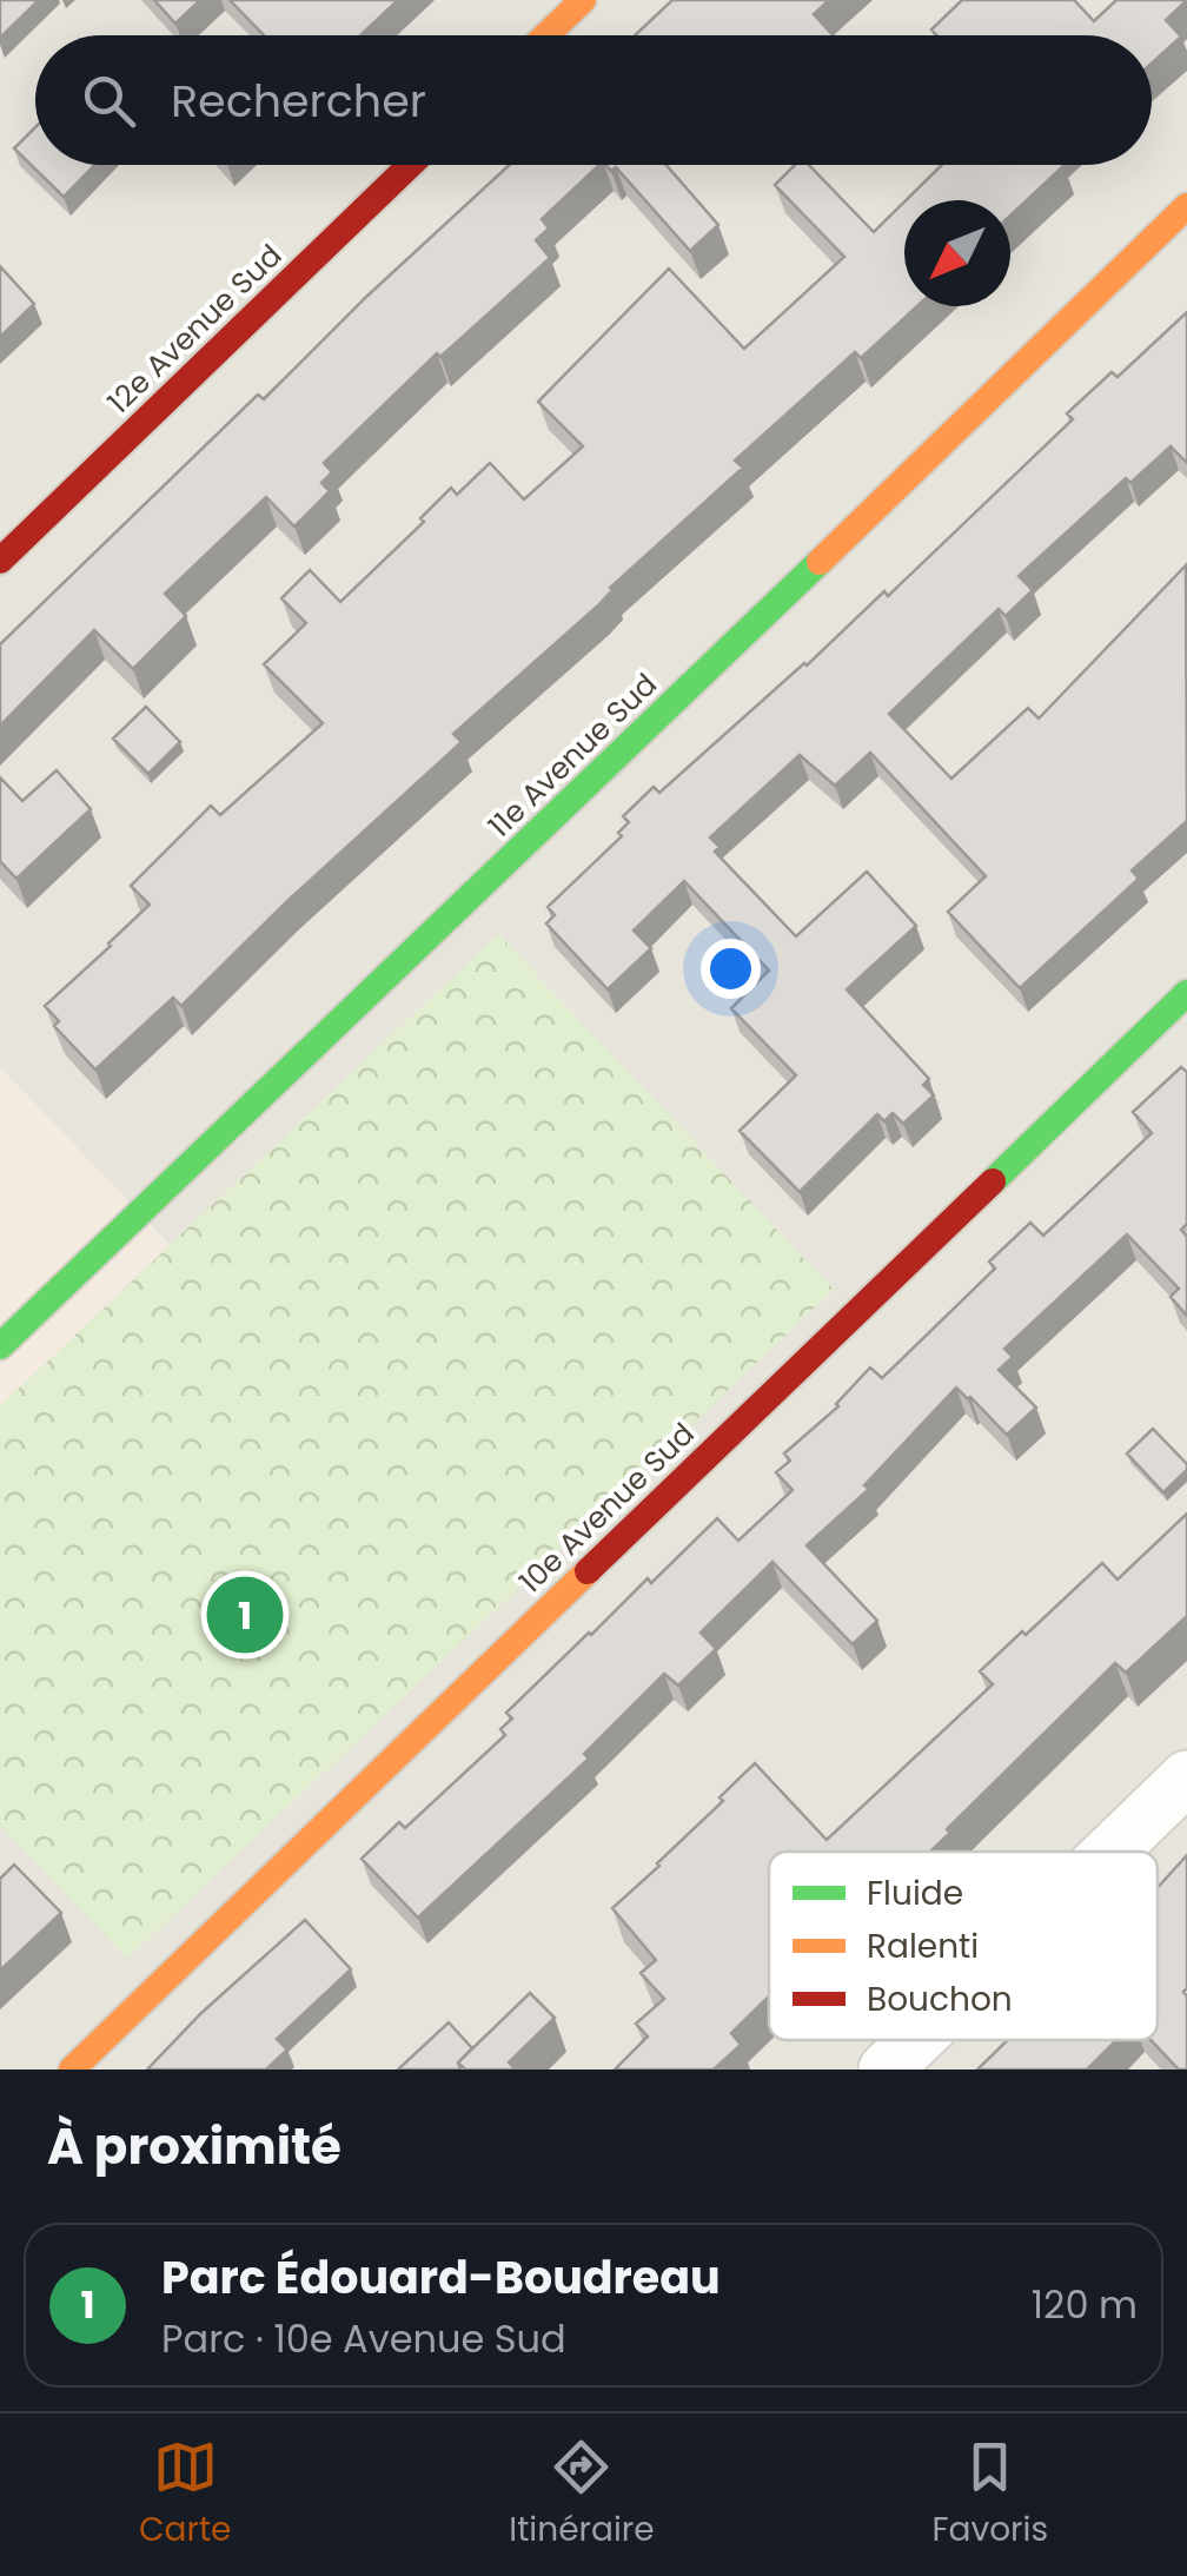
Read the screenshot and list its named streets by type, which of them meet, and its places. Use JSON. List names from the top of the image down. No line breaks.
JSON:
{"streets":{"street":["12e Avenue Sud","11e Avenue Sud","10e Avenue Sud"]},"legend":["Fluide","Ralenti","Bouchon"],"north":"bottom left","page":{"search":"Rechercher","pins":"1","heading":"À proximité","list":[{"mark":"1","name":"Parc Édouard-Boudreau","note":"Parc · 10e Avenue Sud","value":"120 m"}],"nav":["Carte","Itinéraire","Favoris"]}}
